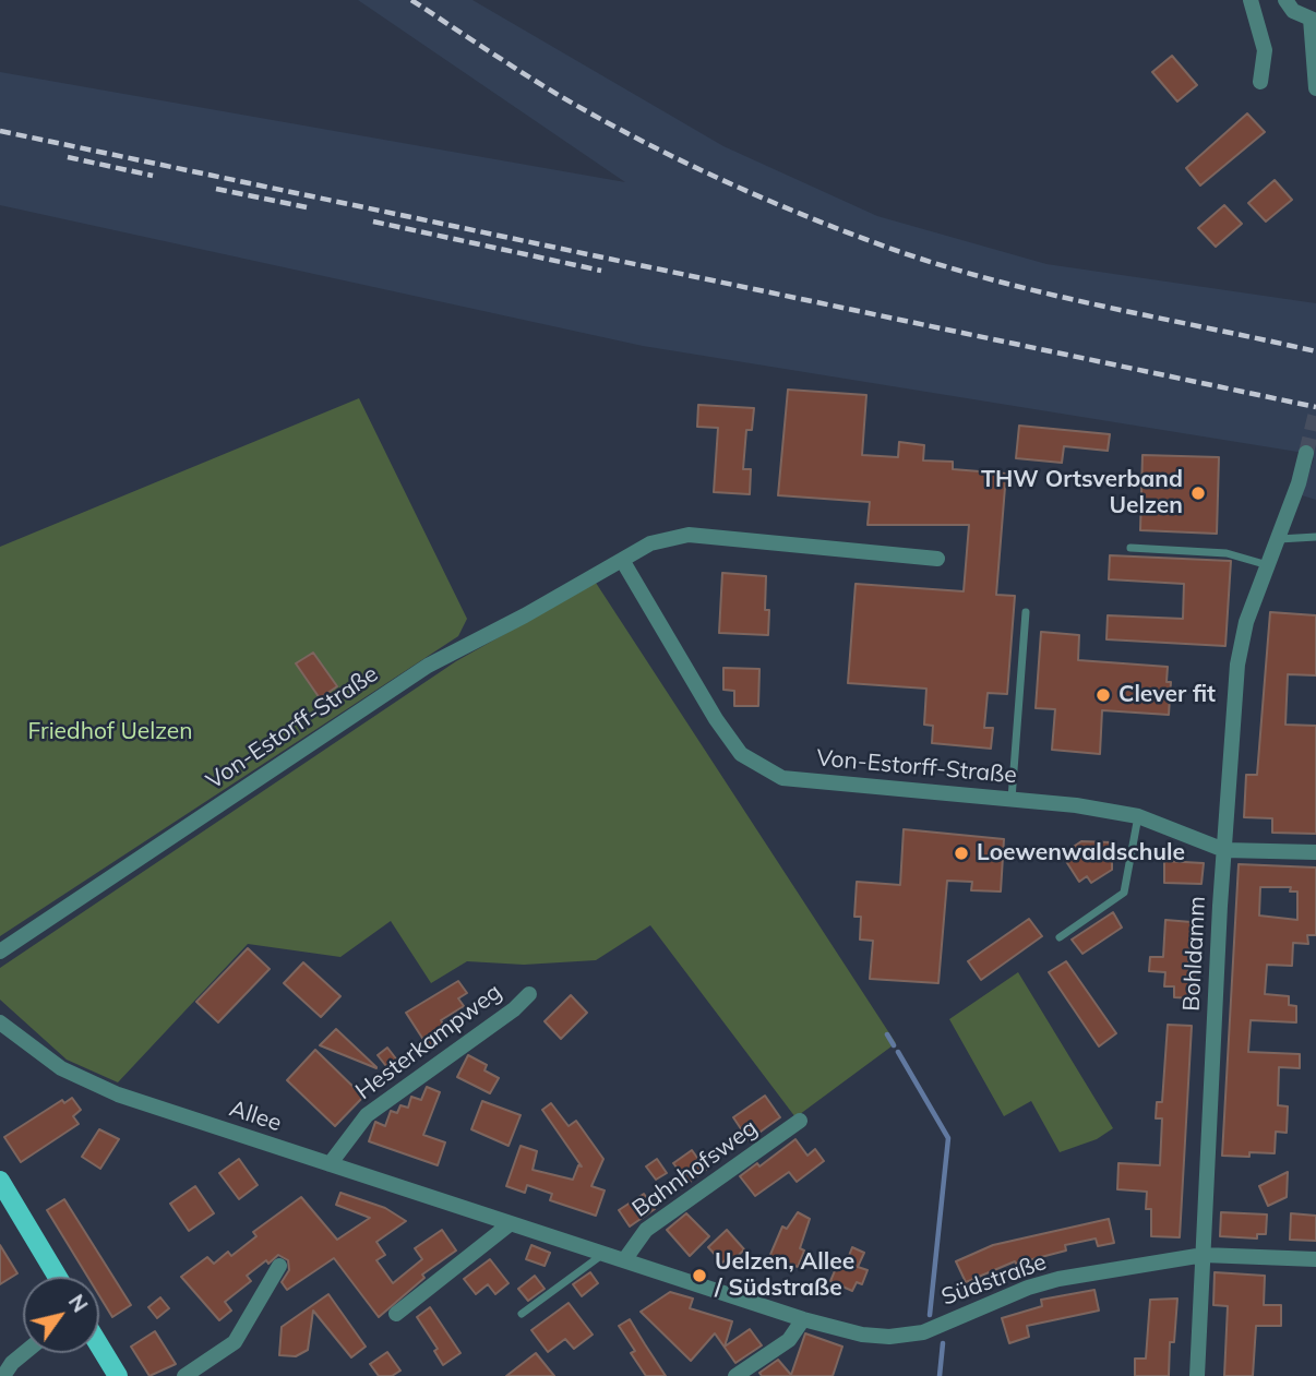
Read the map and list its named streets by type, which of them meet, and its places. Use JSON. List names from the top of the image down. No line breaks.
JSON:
{"streets":{"street":["Von-Estorff-Straße","Bohldamm","Hesterkampweg","Allee","Bahnhofsweg","Südstraße"]},"crossings":[["Von-Estorff-Straße","Bohldamm"],["Bohldamm","Südstraße"],["Hesterkampweg","Allee"],["Allee","Bahnhofsweg"],["Allee","Südstraße"]],"parks":["Friedhof Uelzen"],"places":["THW Ortsverband Uelzen","Clever fit","Loewenwaldschule","Uelzen, Allee / Südstraße"],"north":"top right"}
